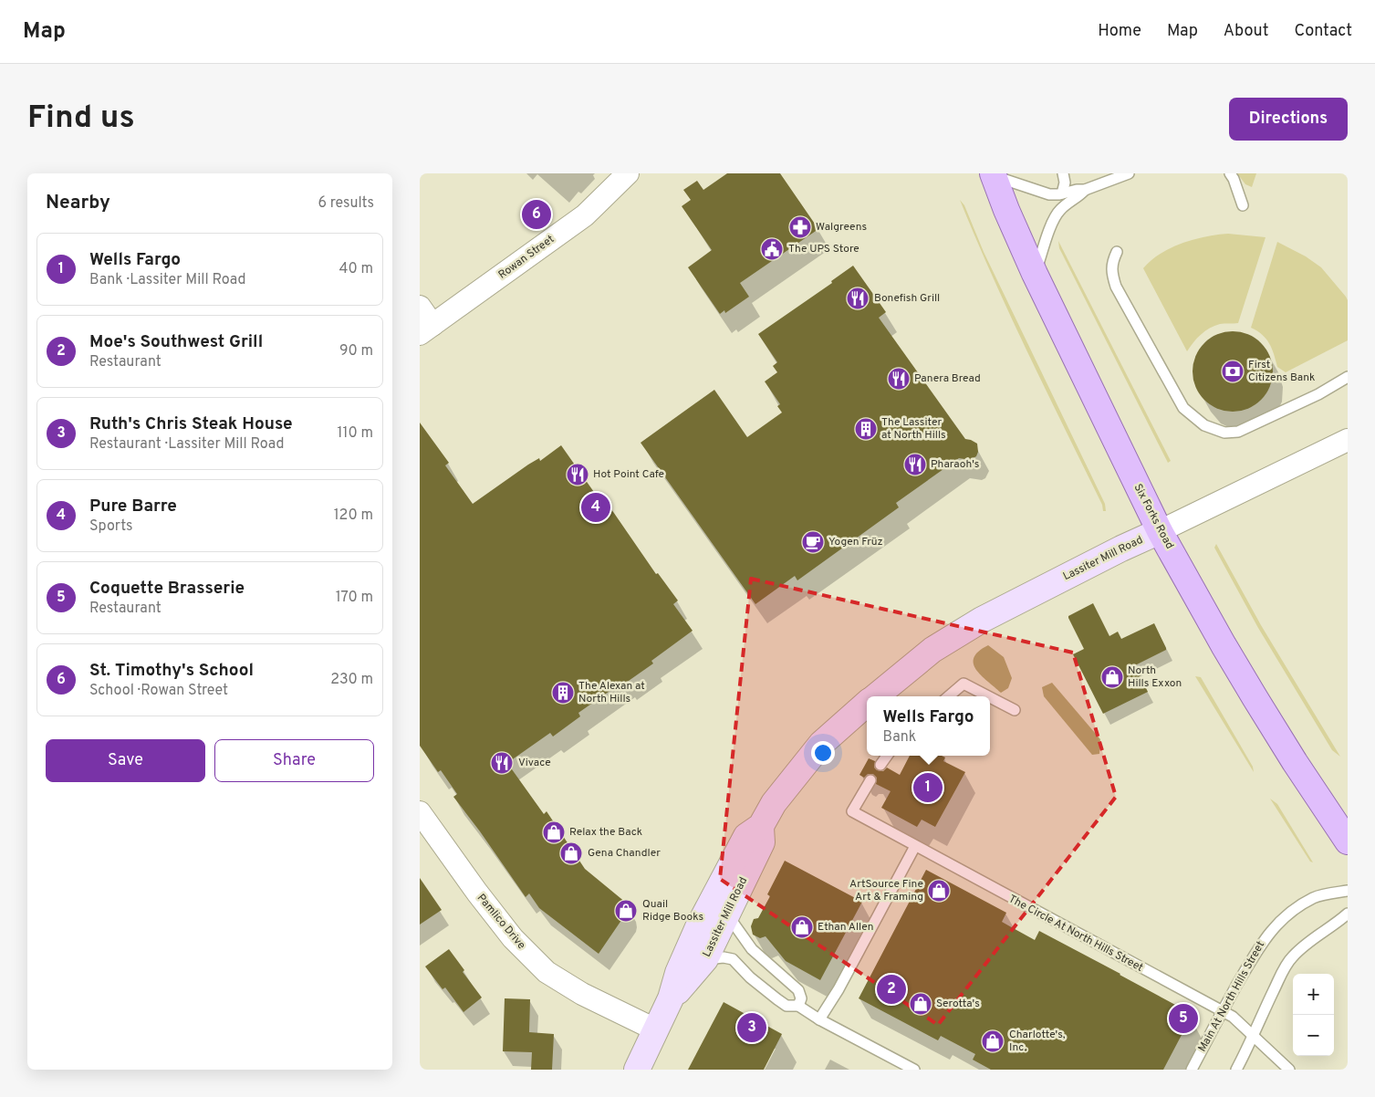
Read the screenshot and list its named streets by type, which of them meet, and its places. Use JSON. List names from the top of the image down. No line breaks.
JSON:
{"streets":{"main road":["Six Forks Road","Lassiter Mill Road"],"street":["Rowan Street","Pamlico Drive"],"lane":["The Circle At North Hills Street","Main At North Hills Street"]},"crossings":[["Six Forks Road","Lassiter Mill Road"],["Lassiter Mill Road","Pamlico Drive"],["The Circle At North Hills Street","Main At North Hills Street"]],"places":{"pharmacy":["Walgreens"],"public building":["The UPS Store"],"restaurant":["Bonefish Grill","Panera Bread","Pharaoh's","Hot Point Cafe","Vivace"],"bank":["First Citizens Bank"],"building":["The Lassiter at North Hills","The Alexan at North Hills"],"cafe":["Yogen Früz"],"shop":["North Hills Exxon","Relax the Back","Gena Chandler","ArtSource Fine Art & Framing","Quail Ridge Books","Ethan Allen","Serotta's","Charlotte's, Inc."]},"page":{"header":"Map","nav":["Home","Map","About","Contact"],"buttons":["Directions",["Save","Share"]],"title":"Find us","heading":["Nearby","6 results"],"pins":["6","4","1","2","5","3"],"list":[{"mark":"1","name":"Wells Fargo","note":"Bank · Lassiter Mill Road","value":"40 m"},{"mark":"2","name":"Moe's Southwest Grill","note":"Restaurant","value":"90 m"},{"mark":"3","name":"Ruth's Chris Steak House","note":"Restaurant · Lassiter Mill Road","value":"110 m"},{"mark":"4","name":"Pure Barre","note":"Sports","value":"120 m"},{"mark":"5","name":"Coquette Brasserie","note":"Restaurant","value":"170 m"},{"mark":"6","name":"St. Timothy's School","note":"School · Rowan Street","value":"230 m"}],"popup":["Wells Fargo","Bank"],"map_buttons":["+","−"]}}
